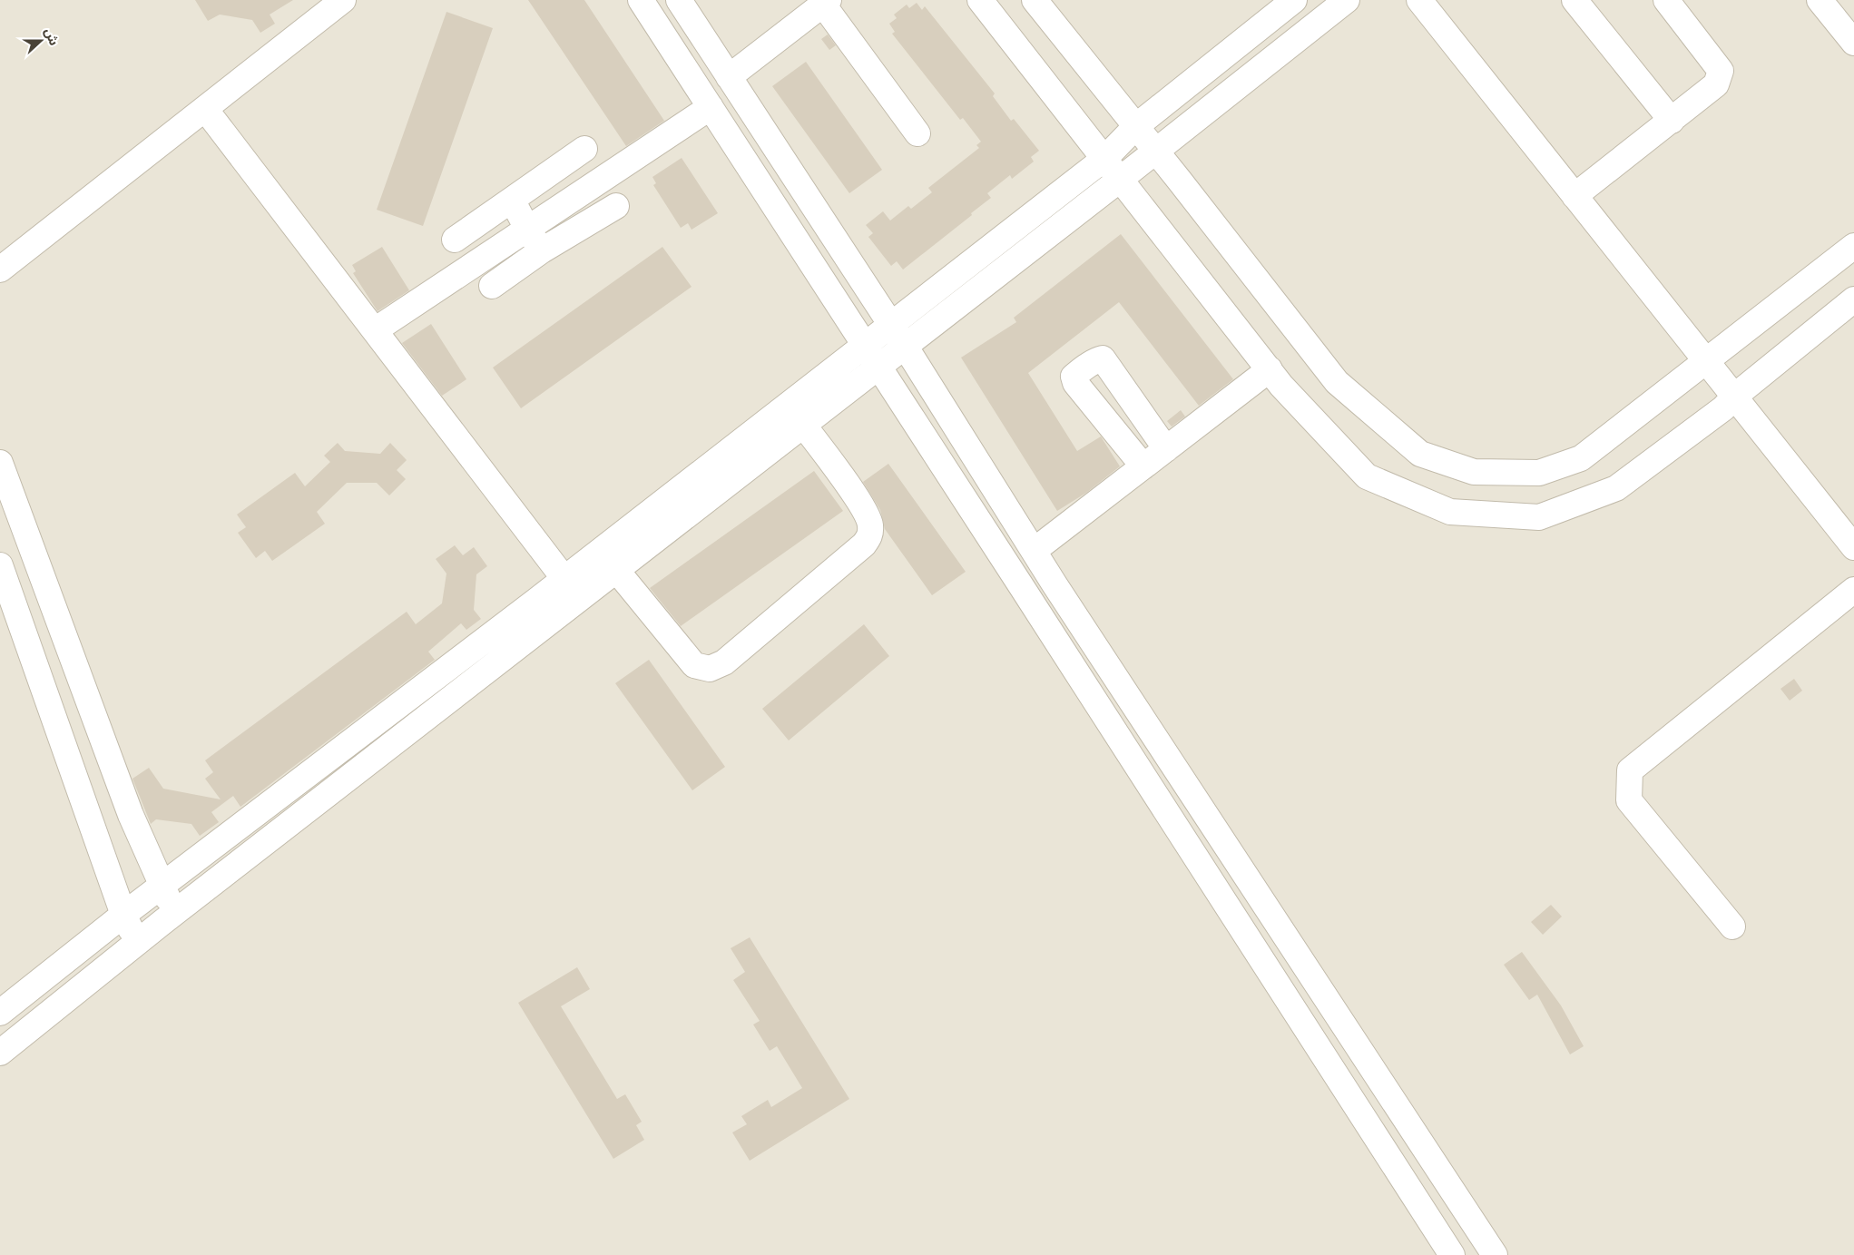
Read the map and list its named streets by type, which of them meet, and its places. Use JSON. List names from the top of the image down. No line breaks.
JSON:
{"north":"right"}
